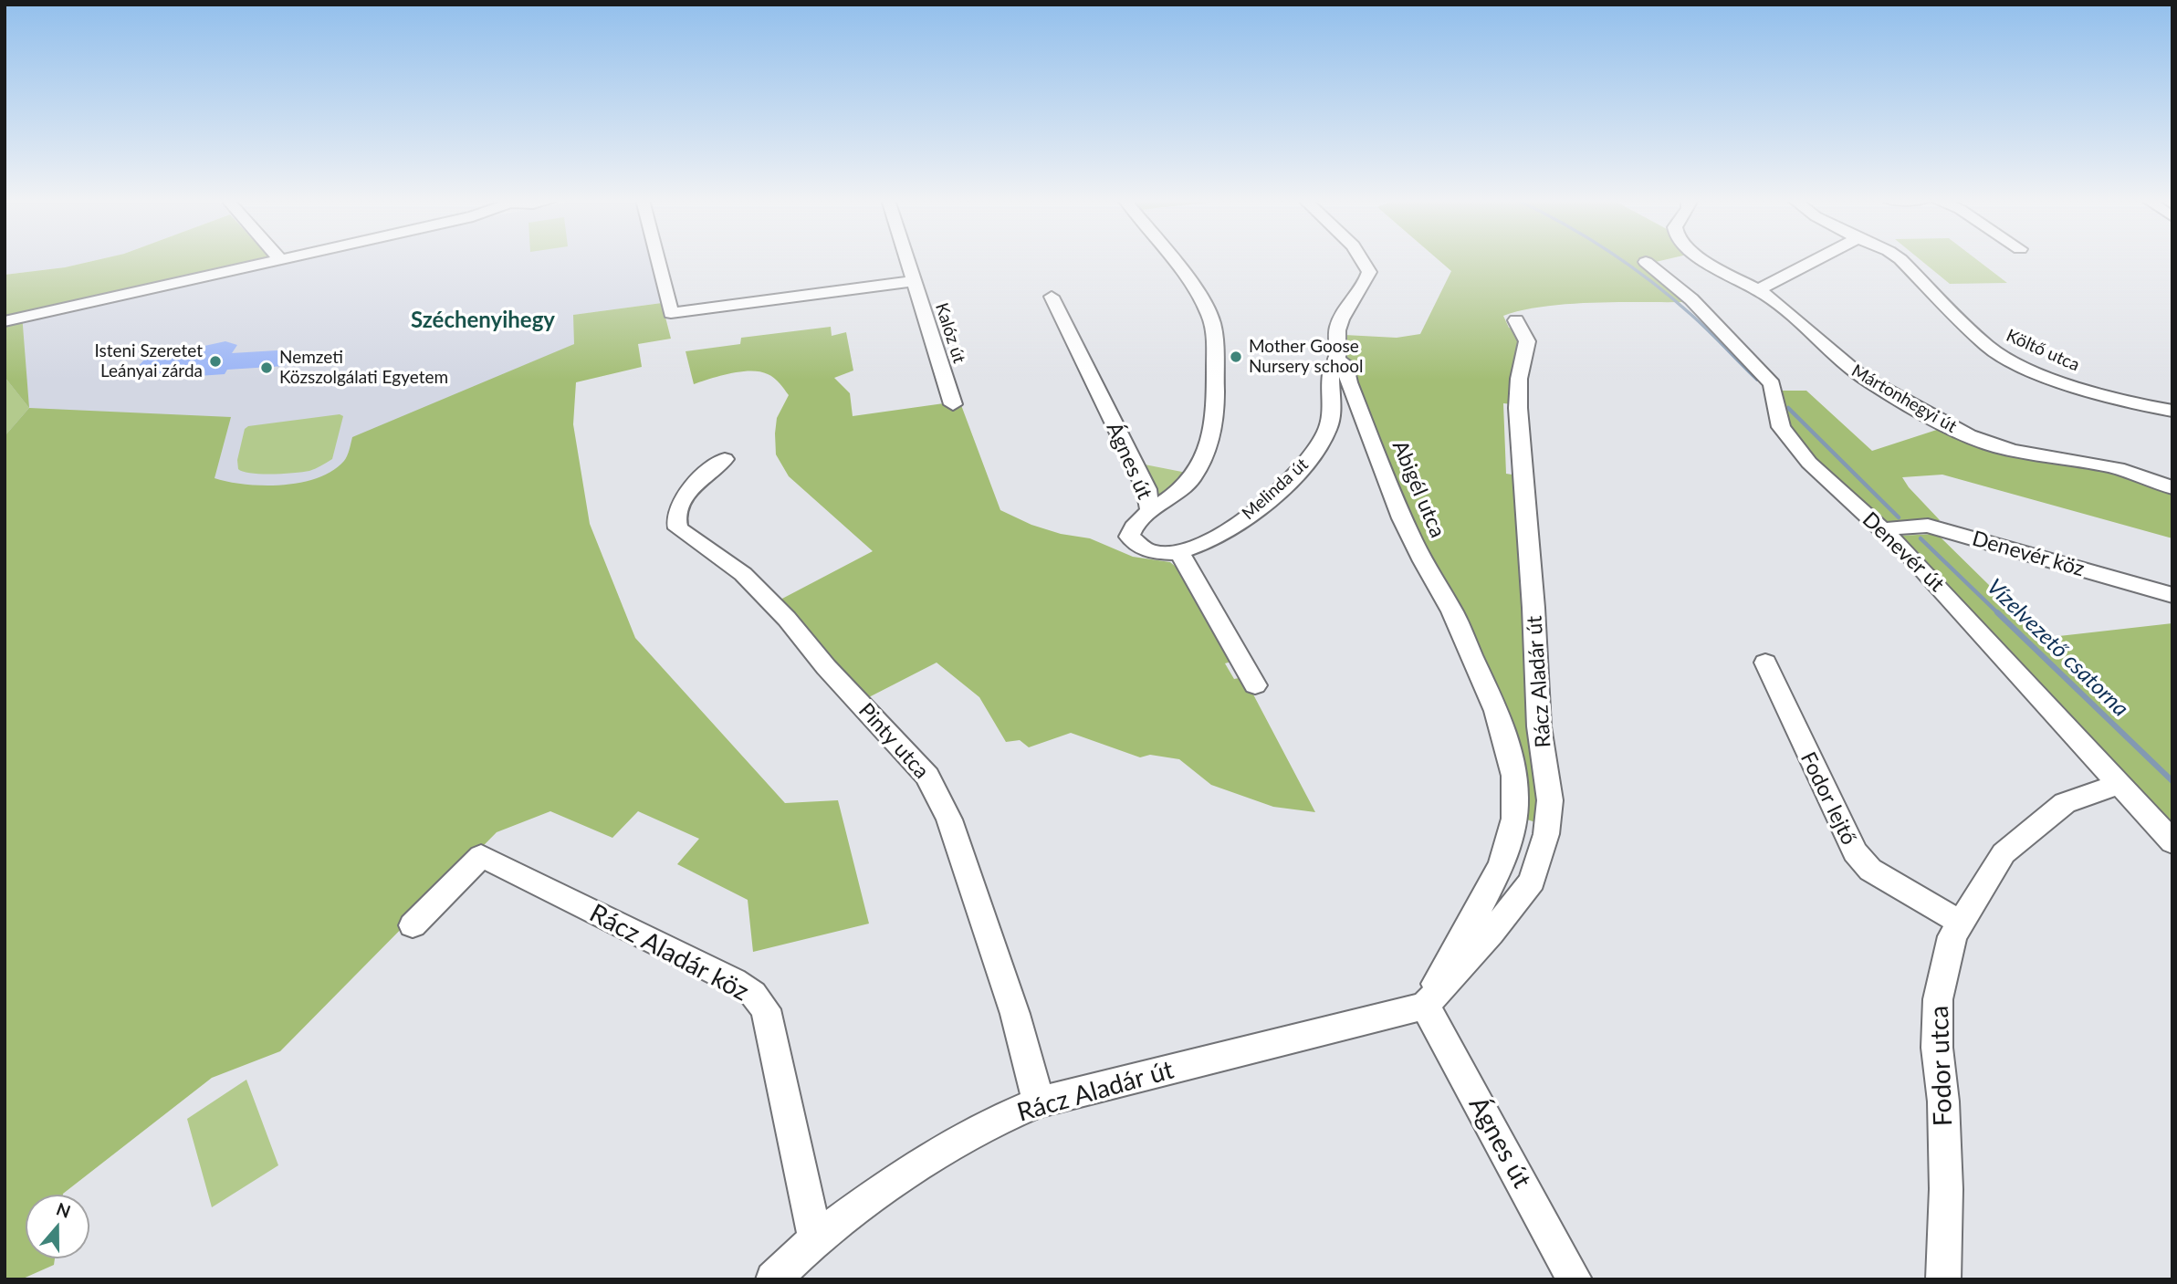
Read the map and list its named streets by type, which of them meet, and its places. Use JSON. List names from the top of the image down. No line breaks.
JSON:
{"streets":{"street":["Kalóz út","Költő utca","Mártonhegyi út","Ágnes út","Melinda út","Abigél utca","Denevér út","Denevér köz","Rácz Aladár út","Pinty utca","Fodor lejtő","Rácz Aladár köz","Fodor utca"]},"crossings":[["Ágnes út","Melinda út"],["Ágnes út","Rácz Aladár út"],["Melinda út","Abigél utca"],["Abigél utca","Rácz Aladár út"],["Denevér út","Denevér köz"],["Denevér út","Fodor utca"],["Rácz Aladár út","Pinty utca"],["Rácz Aladár út","Rácz Aladár köz"],["Fodor lejtő","Fodor utca"]],"districts":["Széchenyihegy"],"water":["Vízelvezető csatorna"],"places":["Mother Goose Nursery school","Isteni Szeretet Leányai zárda","Nemzeti Közszolgálati Egyetem"],"north":"top"}
